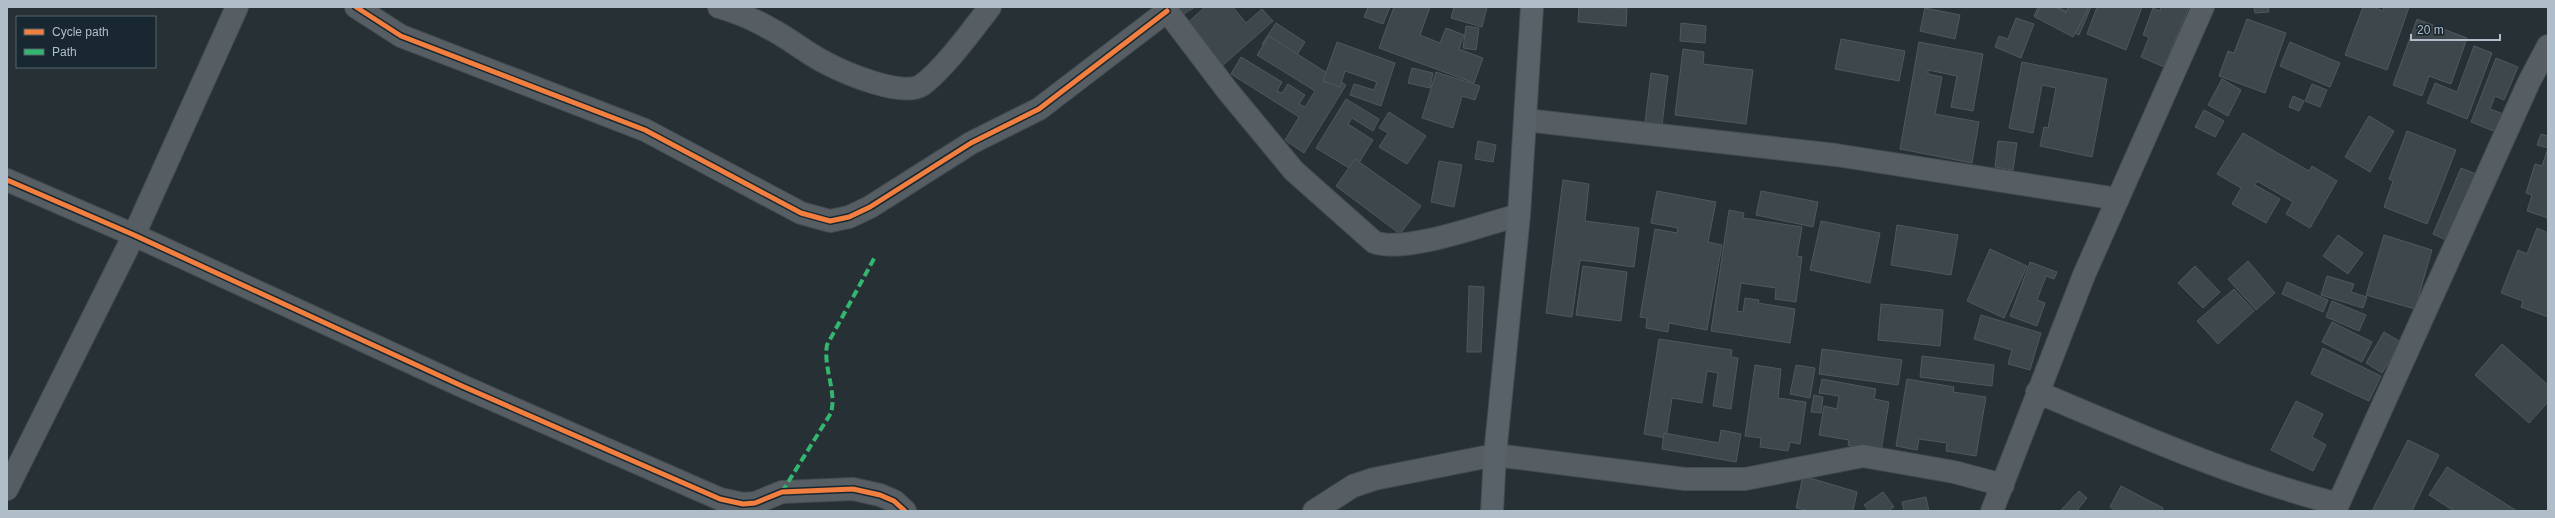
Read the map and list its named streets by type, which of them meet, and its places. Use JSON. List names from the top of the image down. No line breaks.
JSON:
{"legend":["Cycle path","Path"],"scale_bar":"20 m"}
